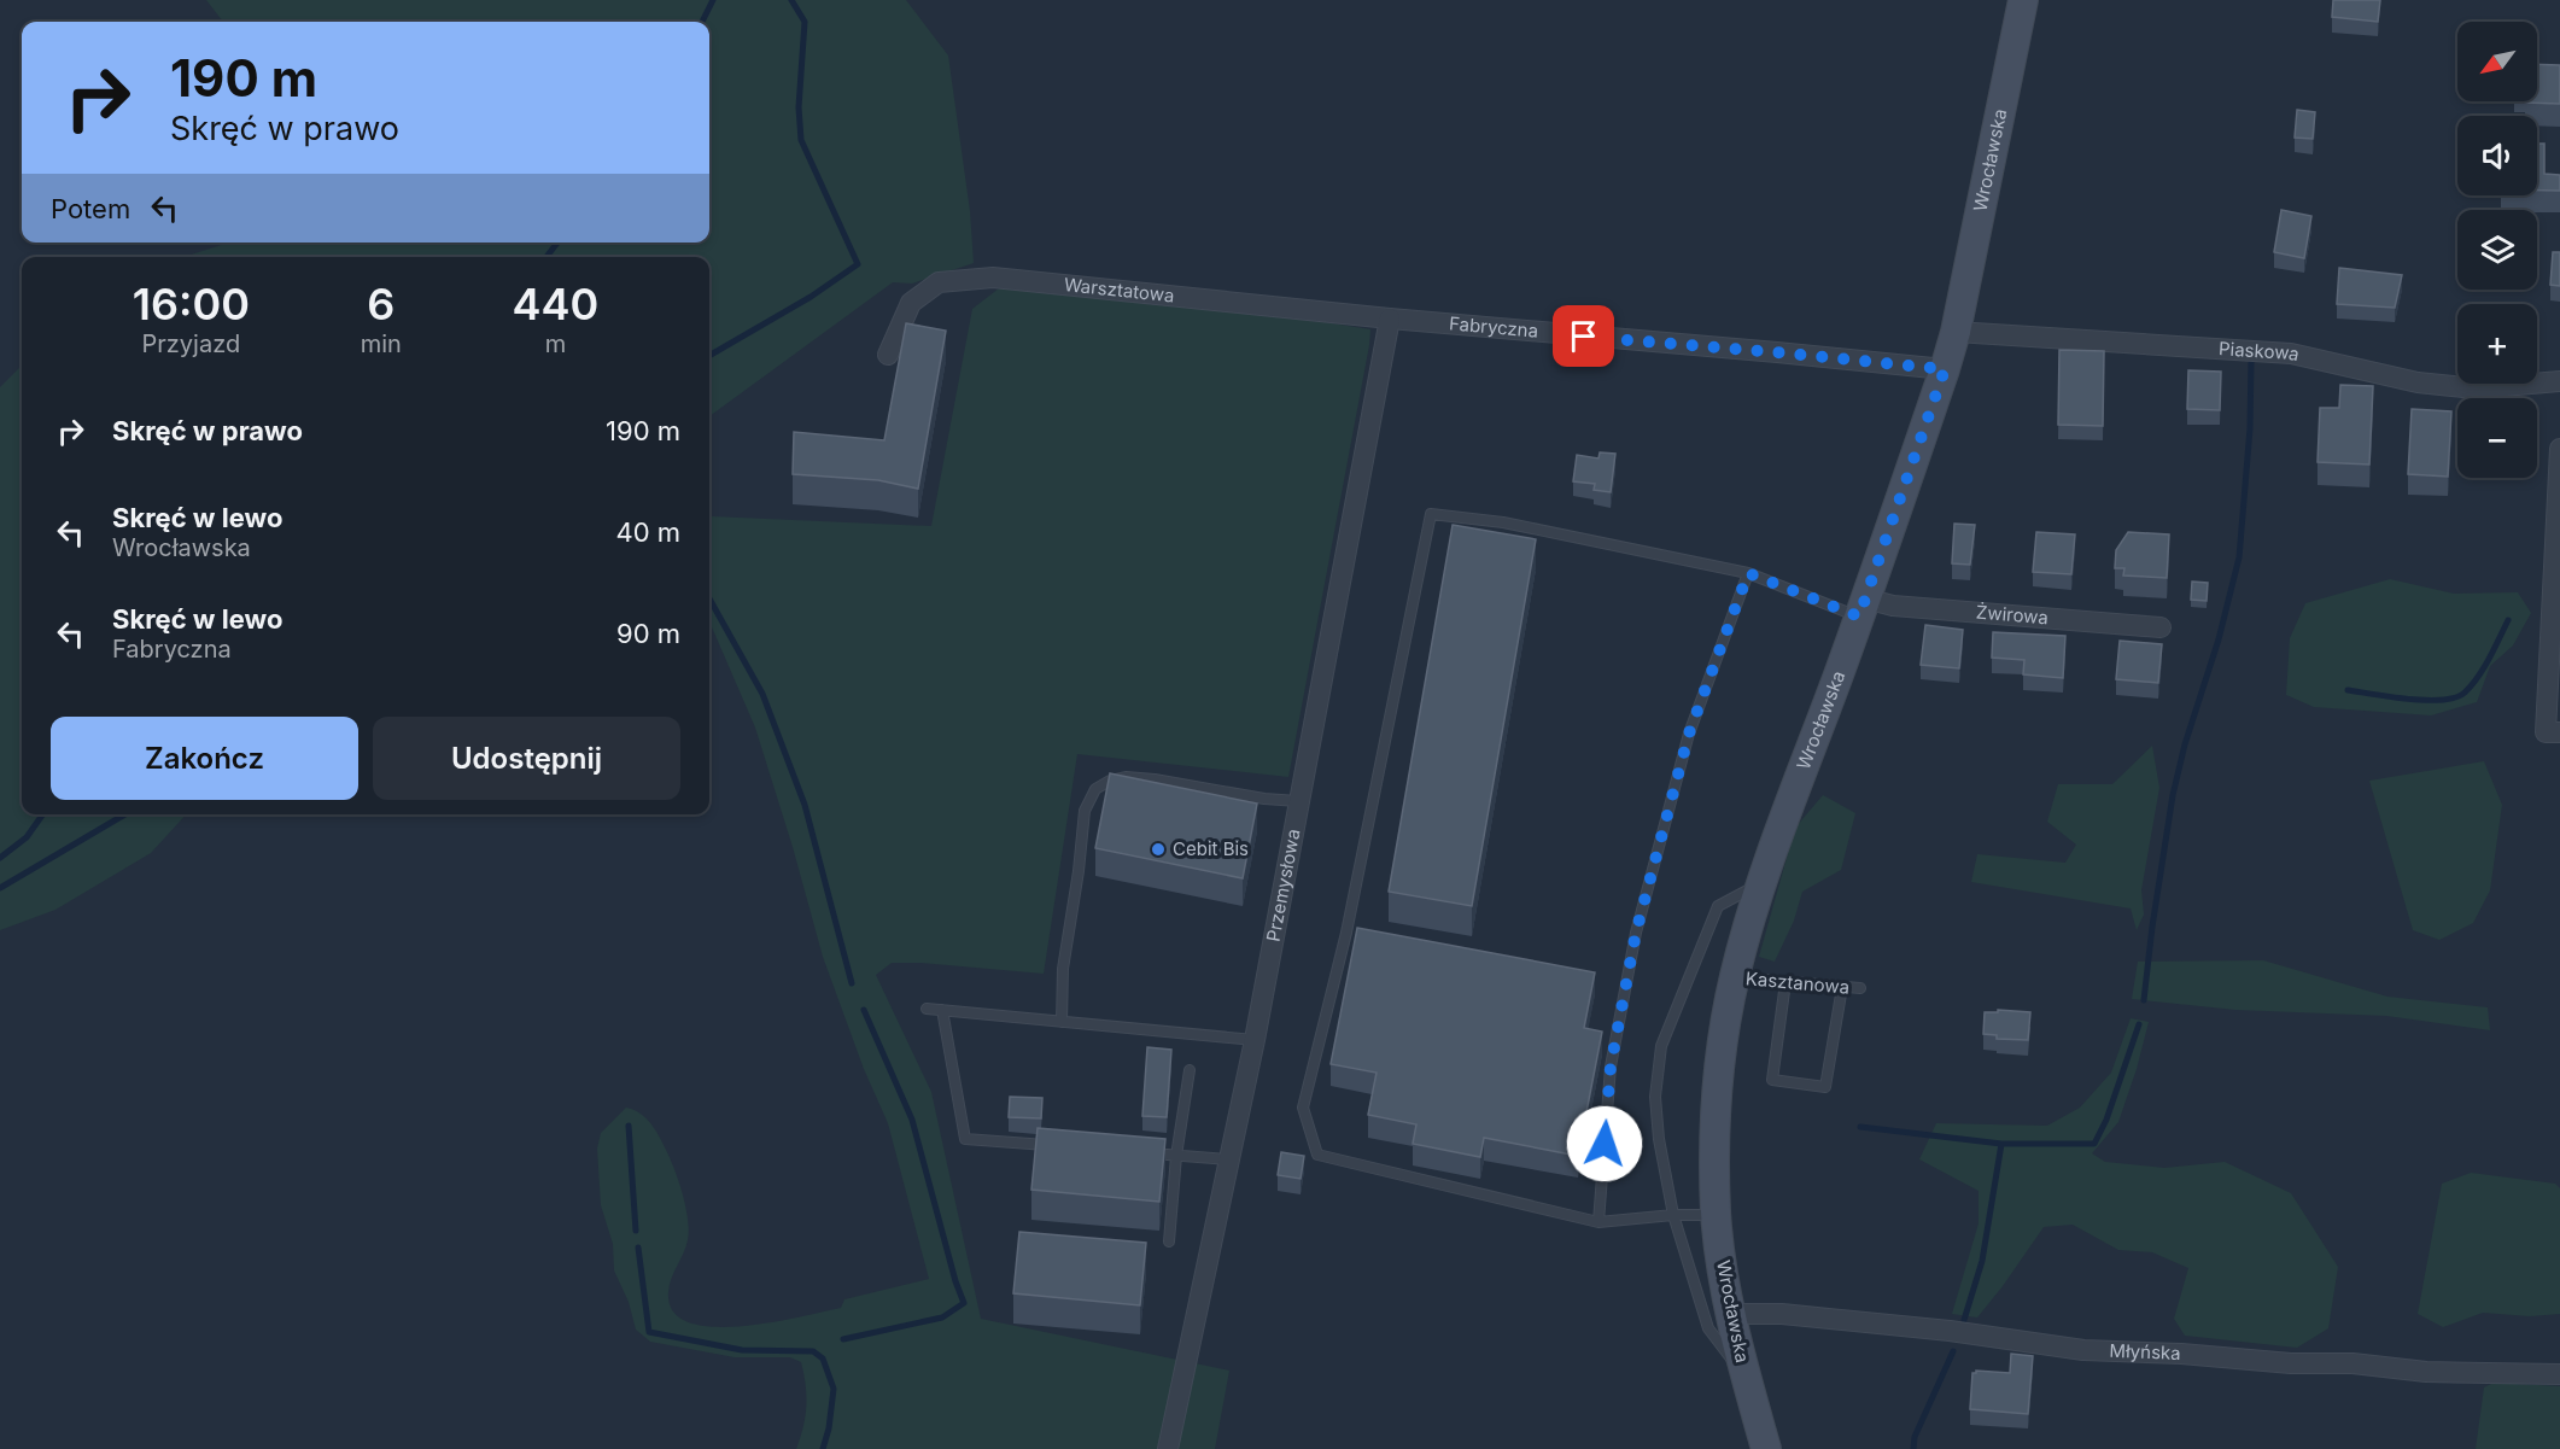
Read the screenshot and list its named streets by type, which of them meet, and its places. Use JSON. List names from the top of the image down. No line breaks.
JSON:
{"streets":{"main road":["Wrocławska"],"street":["Warsztatowa","Fabryczna","Piaskowa","Żwirowa","Przemysłowa","Młyńska"],"lane":["Kasztanowa"]},"crossings":[["Wrocławska","Fabryczna"],["Wrocławska","Piaskowa"],["Wrocławska","Żwirowa"],["Wrocławska","Kasztanowa"],["Wrocławska","Młyńska"],["Warsztatowa","Fabryczna"],["Warsztatowa","Przemysłowa"],["Fabryczna","Przemysłowa"]],"places":["Cebit Bis"],"north":"bottom left","page":{"map_buttons":["+","−"],"turn":["190 m","Skręć w prawo"],"then":"Potem","eta":["16:00","Przyjazd","6","min","440","m"],"list":[{"name":"Skręć w prawo","value":"190 m"},{"name":"Skręć w lewo","note":"Wrocławska","value":"40 m"},{"name":"Skręć w lewo","note":"Fabryczna","value":"90 m"}],"buttons":["Zakończ","Udostępnij"]}}
